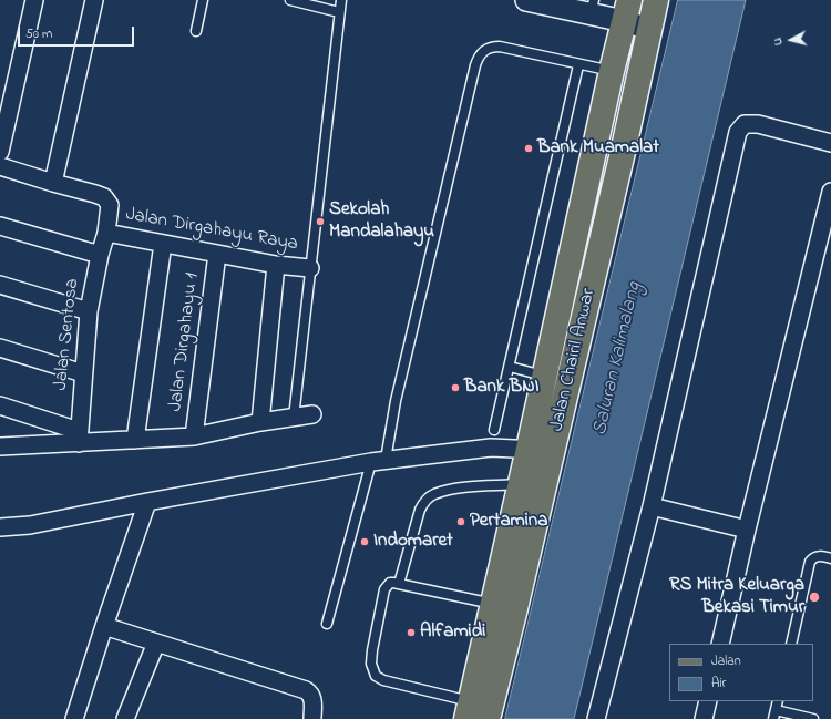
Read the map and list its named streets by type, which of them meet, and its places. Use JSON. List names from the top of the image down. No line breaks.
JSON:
{"streets":{"main road":["Jalan Chairil Anwar"],"street":["Jalan Dirgahayu Raya","Jalan Sentosa","Jalan Dirgahayu 1"]},"crossings":[["Jalan Dirgahayu Raya","Jalan Sentosa"],["Jalan Dirgahayu Raya","Jalan Dirgahayu 1"]],"water":["Saluran Kalimalang"],"places":["Bank Muamalat","Sekolah Mandalahayu","Bank BNI","Pertamina","Indomaret","RS Mitra Keluarga Bekasi Timur","Alfamidi"],"legend":["Jalan","Air"],"scale_bar":"50 m","north":"left"}
